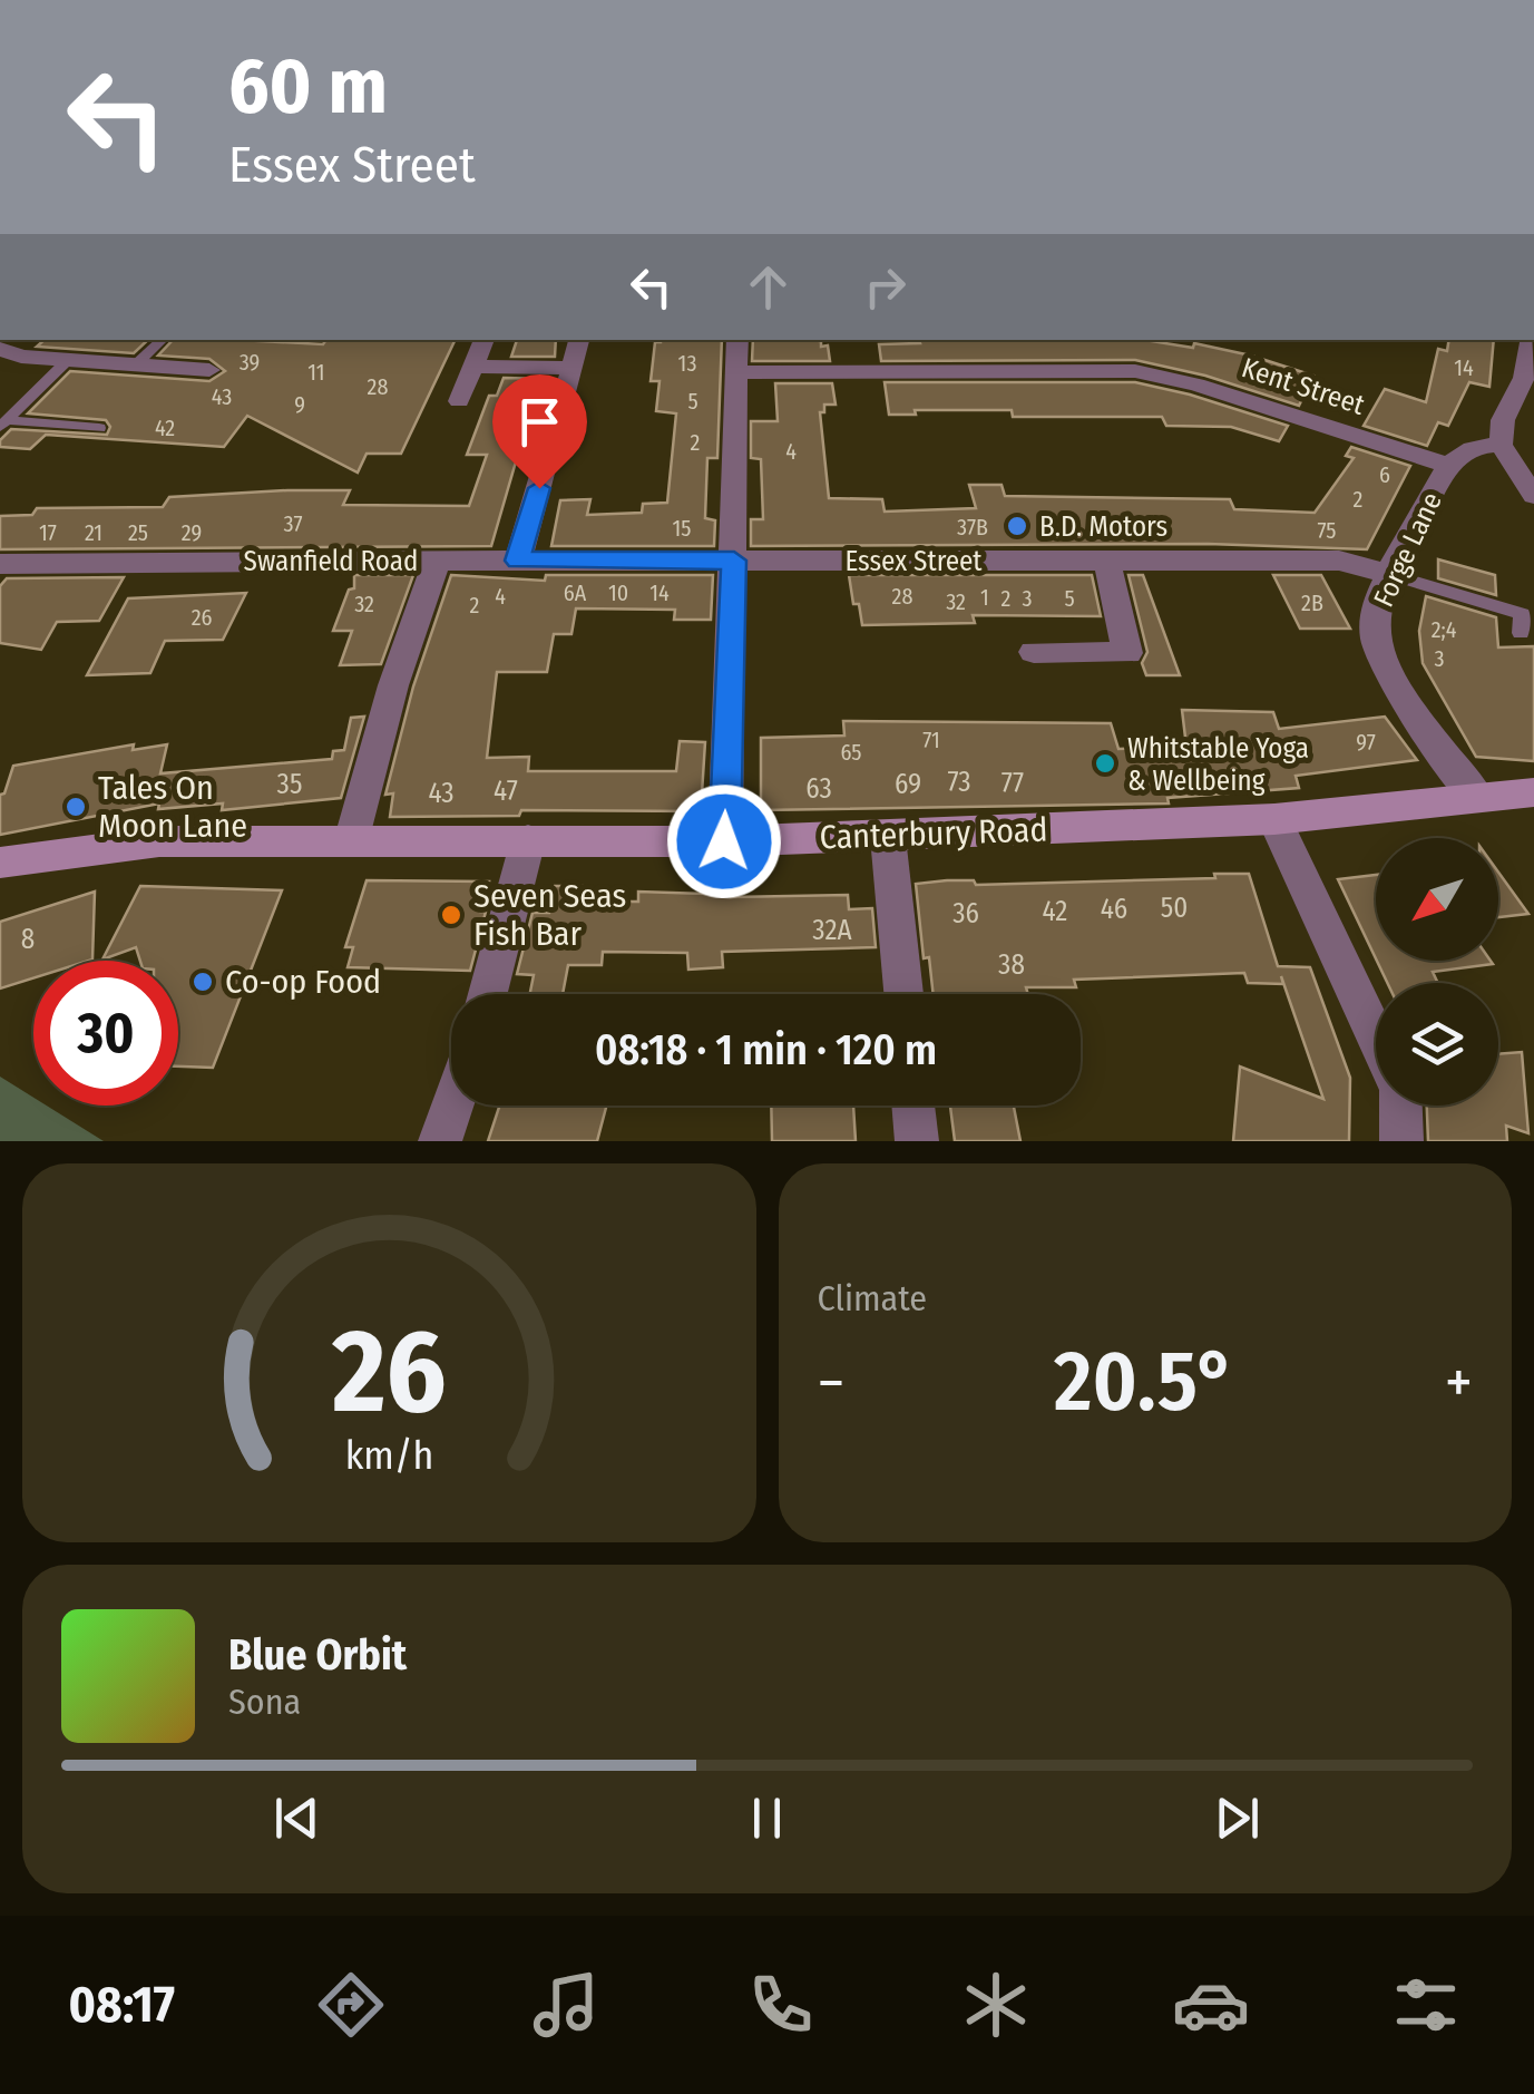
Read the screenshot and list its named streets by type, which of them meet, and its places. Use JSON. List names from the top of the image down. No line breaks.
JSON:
{"streets":{"main road":["Canterbury Road"],"street":["Kent Street","Forge Lane","Swanfield Road","Essex Street"]},"crossings":[["Kent Street","Forge Lane"],["Forge Lane","Essex Street"],["Forge Lane","Canterbury Road"],["Swanfield Road","Essex Street"],["Swanfield Road","Canterbury Road"]],"places":["B.D. Motors","Whitstable Yoga & Wellbeing","Tales On Moon Lane","Seven Seas Fish Bar","Co-op Food"],"house_numbers":["39","13","14","11","28","43","5","9","42","2","4","6","2","37","37B","15","75","17","21","25","29","6A","10","14","4","28","1","2","3","5","32","2B","32","2","26","2;4","3","71","97","65","73","77","35","69","63","47","43","50","46","42","36","32A","8","38"],"north":"bottom left","page":{"turn":["60 m","Essex Street"],"limit":"30","trip":"08:18 · 1 min · 120 m","tile":"Climate","heat":["−","20.5°","+"],"song":["Blue Orbit","Sona"],"tabs":"08:17","gauge":["26","km/h"]}}
